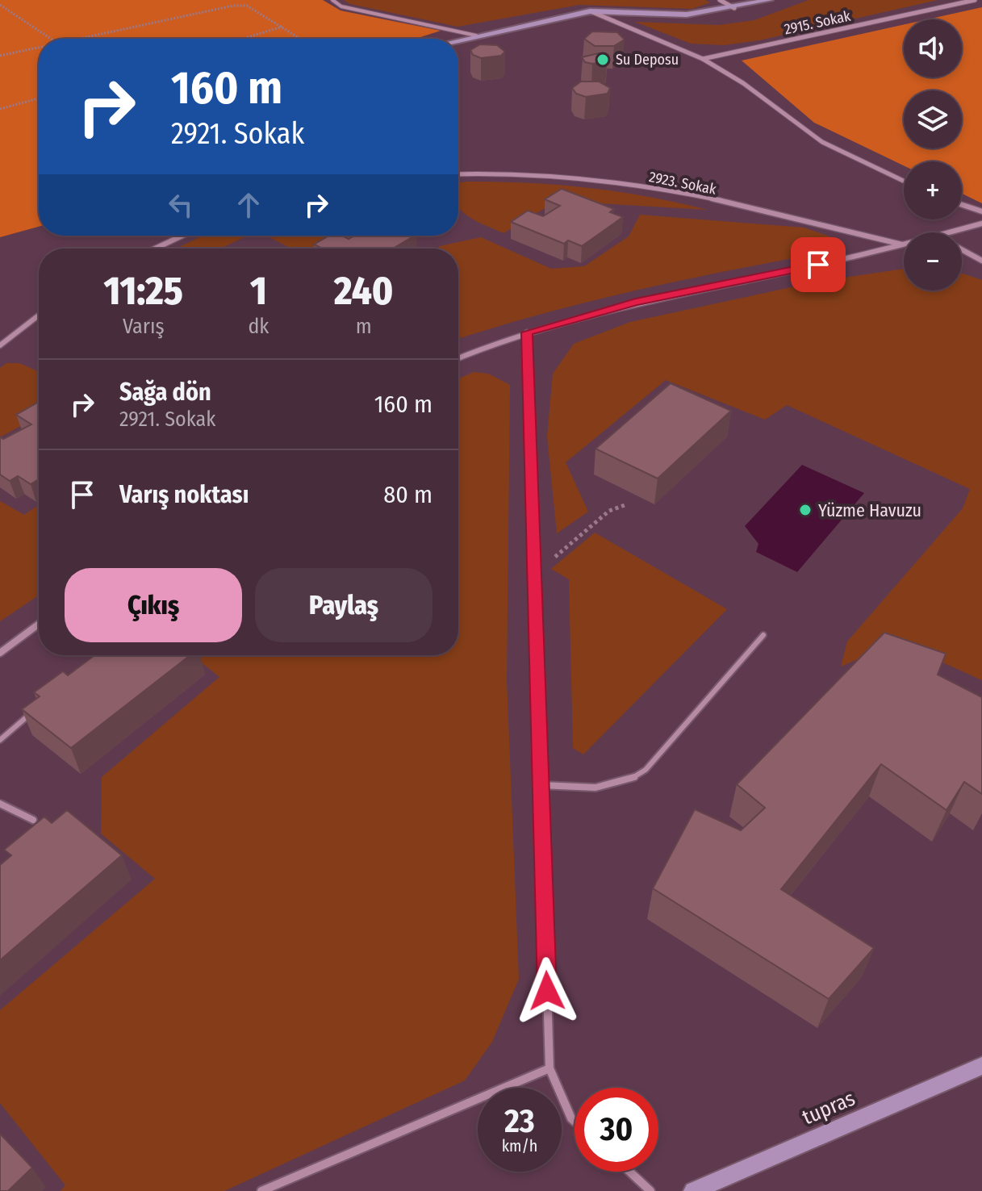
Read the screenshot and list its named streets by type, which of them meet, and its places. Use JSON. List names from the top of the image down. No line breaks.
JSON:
{"streets":{"street":["2915. Sokak","2923. Sokak","tupras"]},"places":["Su Deposu","Yüzme Havuzu"],"page":{"map_buttons":["+","−"],"turn":["160 m","2921. Sokak"],"eta":["11:25","Varış","1","dk","240","m"],"list":[{"name":"Sağa dön","note":"2921. Sokak","value":"160 m"},{"name":"Varış noktası","value":"80 m"}],"buttons":["Çıkış","Paylaş"],"speed":"23 km/h","limit":"30"}}
